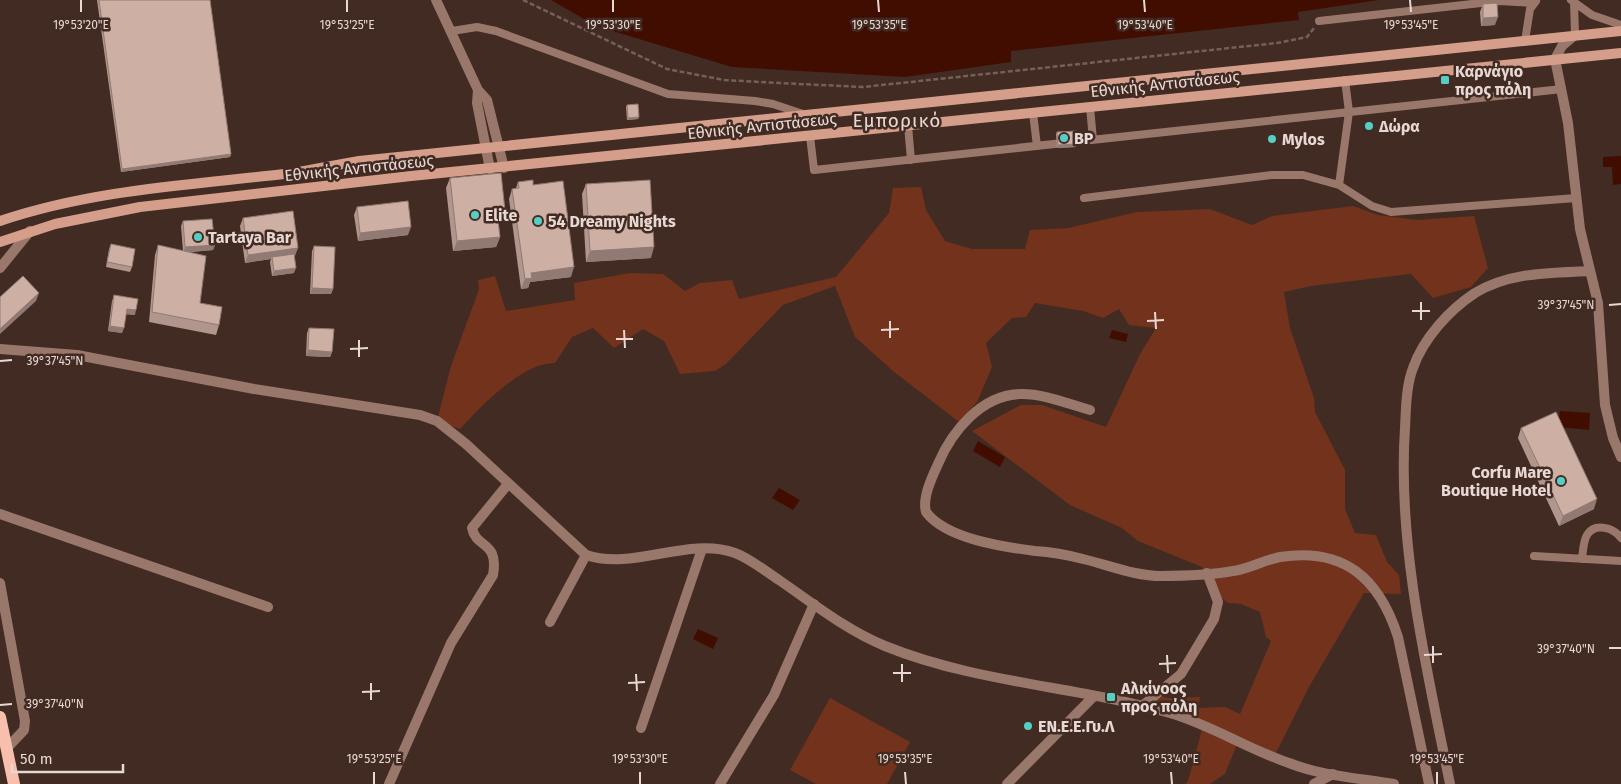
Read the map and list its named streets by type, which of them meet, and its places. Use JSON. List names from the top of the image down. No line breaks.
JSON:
{"streets":{"main road":["Εθνικής Αντιστάσεως"]},"districts":["Εμπορικό"],"places":{"transit":["Καρνάγιο προς πόλη","Αλκίνοος προς πόλη"],"other":["Δώρα","BP","Mylos","Elite","54 Dreamy Nights","Tartaya Bar","Corfu Mare Boutique Hotel","ΕΝ.Ε.Ε.Γυ.Λ"]},"scale_bar":"50 m","coordinates":["19°53'20\"E","19°53'25\"E","19°53'30\"E","19°53'35\"E","19°53'40\"E","19°53'45\"E","39°37'45\"N","39°37'40\"N"]}
